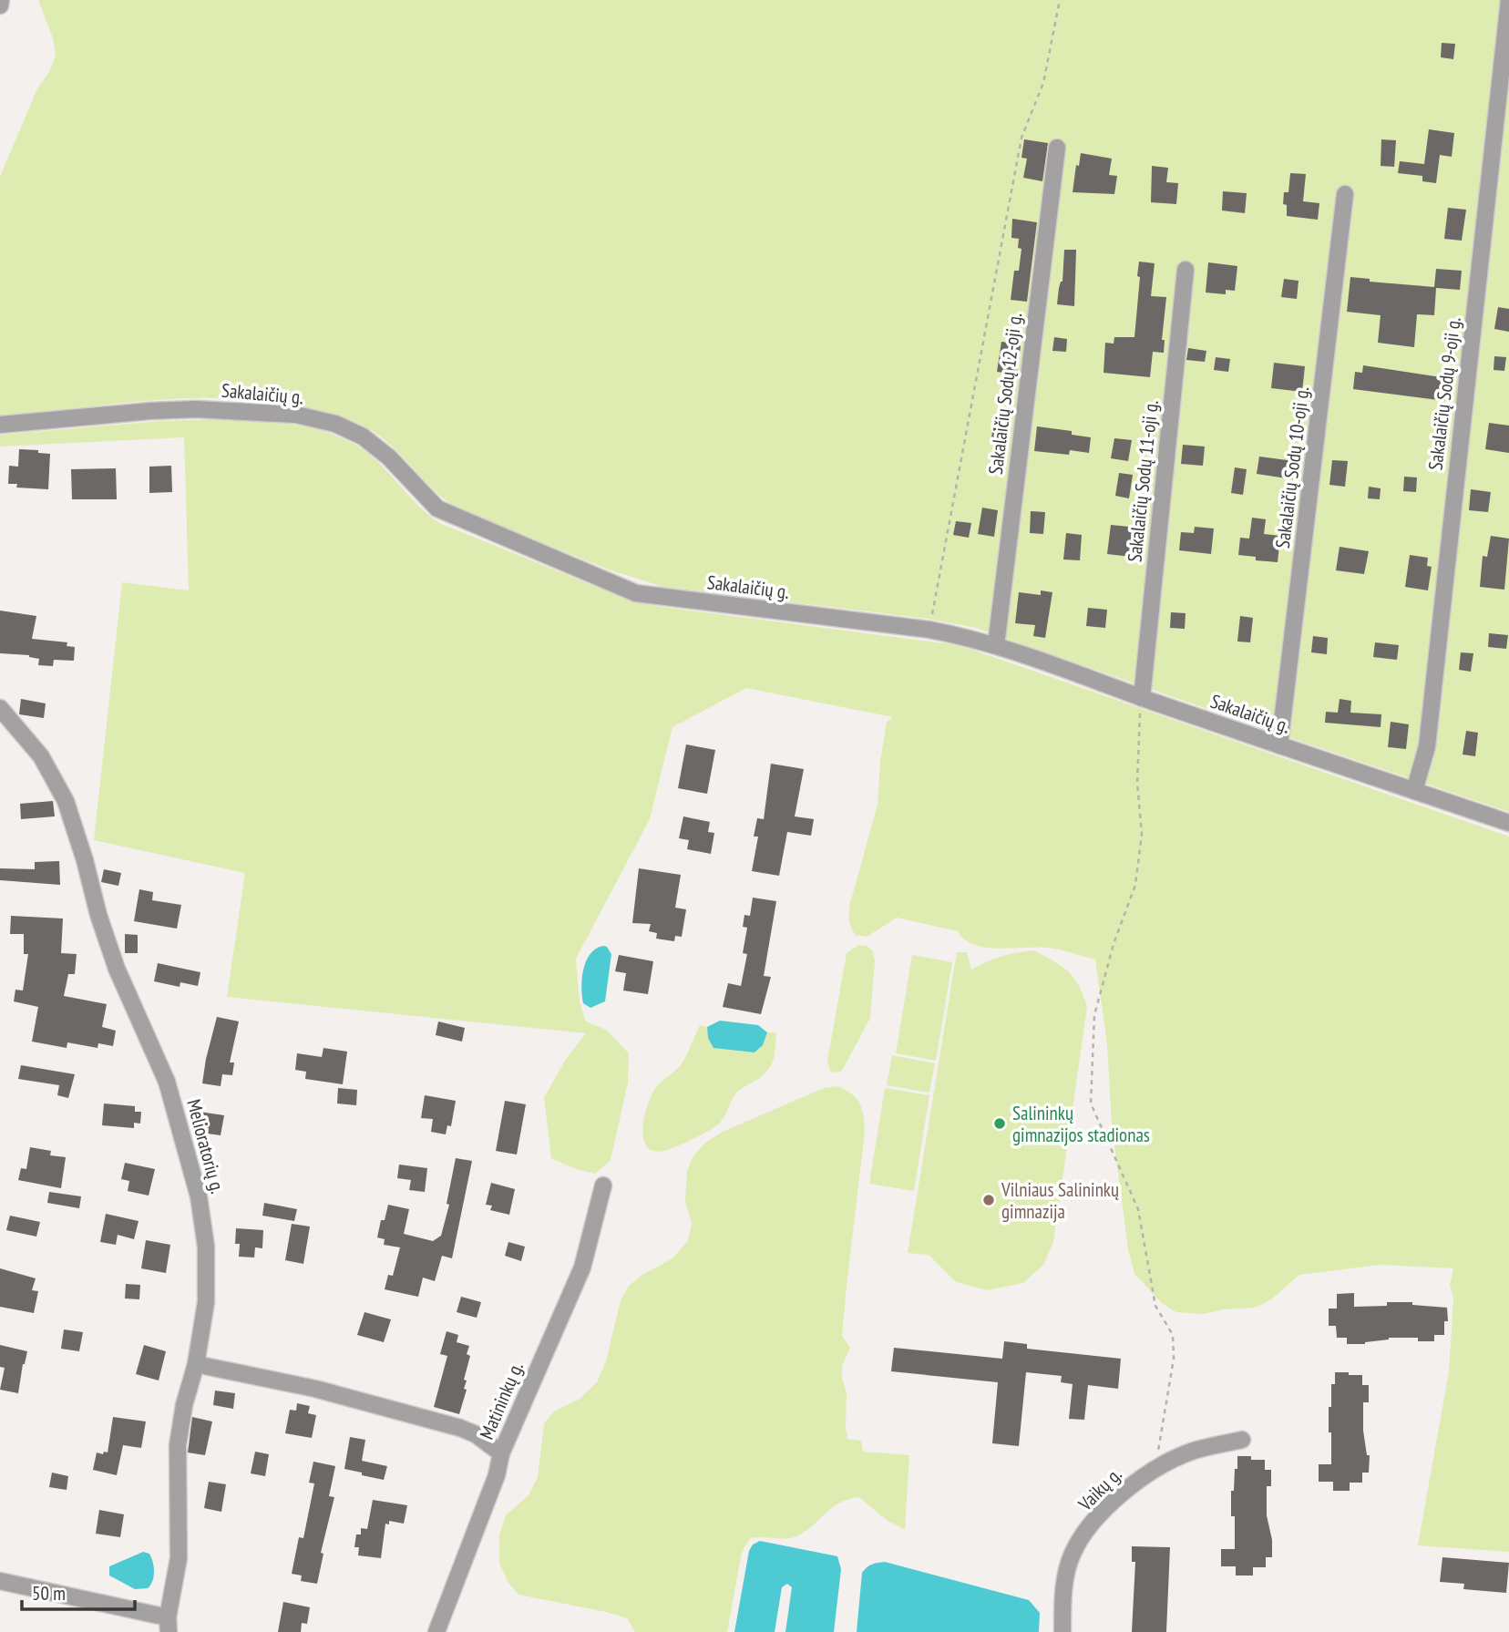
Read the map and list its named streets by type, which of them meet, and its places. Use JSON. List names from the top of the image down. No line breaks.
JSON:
{"streets":{"street":["Sakalaičių g.","Sakalaičių Sodų 12-oji g.","Sakalaičių Sodų 9-oji g.","Sakalaičių Sodų 10-oji g.","Sakalaičių Sodų 11-oji g.","Melioratorių g.","Matininkų g.","Vaikų g."]},"crossings":[["Sakalaičių g.","Sakalaičių Sodų 12-oji g."],["Sakalaičių g.","Sakalaičių Sodų 9-oji g."],["Sakalaičių g.","Sakalaičių Sodų 10-oji g."],["Sakalaičių g.","Sakalaičių Sodų 11-oji g."]],"places":["Salininkų gimnazijos stadionas","Vilniaus Salininkų gimnazija"],"scale_bar":"50 m"}
